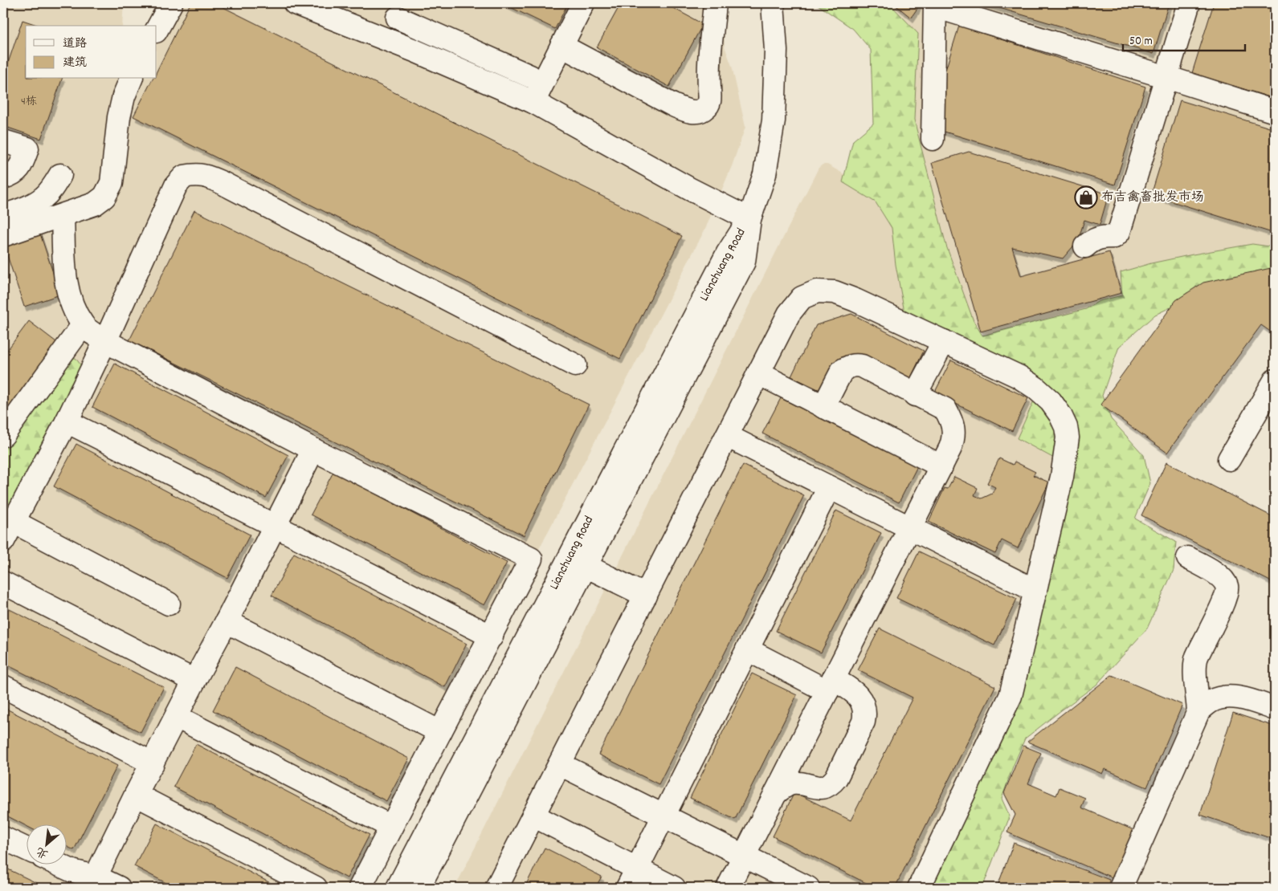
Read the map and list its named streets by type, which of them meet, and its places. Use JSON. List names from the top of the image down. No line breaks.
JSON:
{"streets":{"street":["Lianchuang Road"]},"places":{"shop":["布吉禽畜批发市场"]},"house_numbers":["4栋"],"legend":["道路","建筑"],"scale_bar":"50 m","north":"bottom left"}
